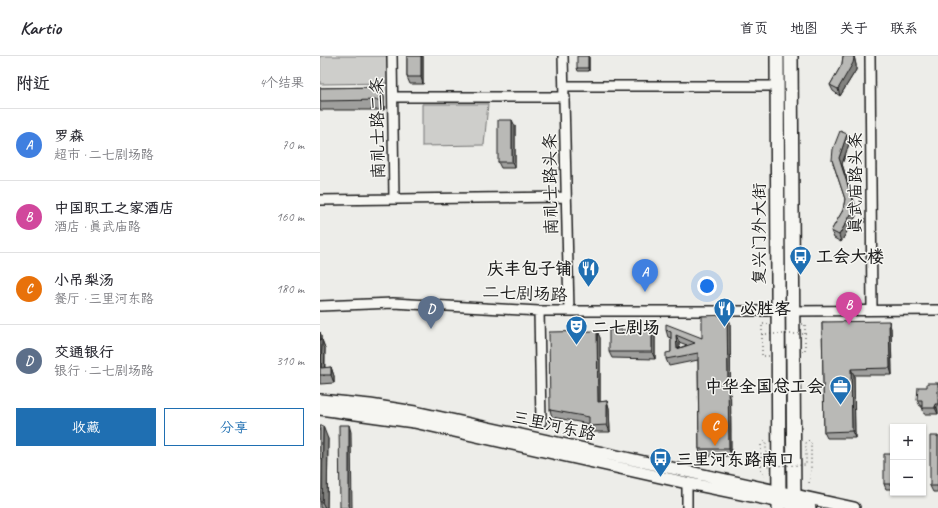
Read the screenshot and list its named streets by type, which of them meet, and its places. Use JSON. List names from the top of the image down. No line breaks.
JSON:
{"streets":{"highway":["复兴门外大街"],"main road":["三里河东路"],"street":["南礼士路二条","真武庙路头条","南礼士路头条","二七剧场路"]},"crossings":[["南礼士路头条","二七剧场路"],["复兴门外大街","二七剧场路"],["复兴门外大街","三里河东路"]],"places":{"bus stop":["工会大楼","三里河东路南口"],"restaurant":["庆丰包子铺","必胜客"],"theatre":["二七剧场"],"office":["中华全国总工会"]},"page":{"header":"Kartio","nav":["首页","地图","关于","联系"],"heading":["附近","4个结果"],"list":[{"mark":"A","name":"罗森","note":"超市 · 二七剧场路","value":"70 m"},{"mark":"B","name":"中国职工之家酒店","note":"酒店 · 真武庙路","value":"160 m"},{"mark":"C","name":"小吊梨汤","note":"餐厅 · 三里河东路","value":"180 m"},{"mark":"D","name":"交通银行","note":"银行 · 二七剧场路","value":"310 m"}],"pins":["A","B","D","C"],"buttons":["收藏","分享"],"map_buttons":["+","−"]}}
